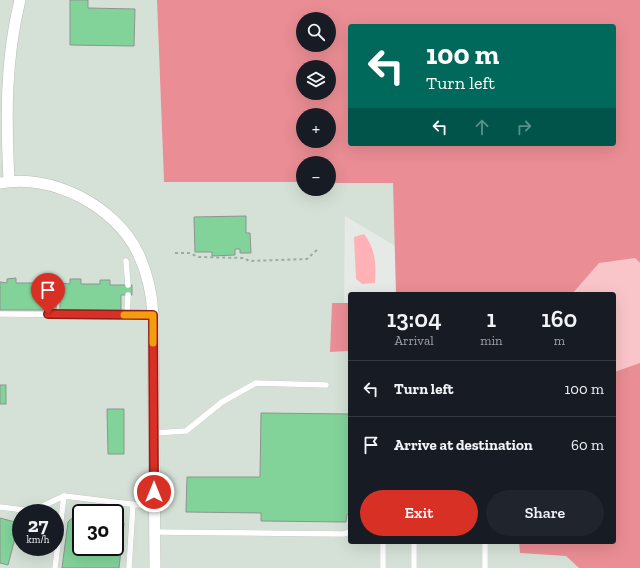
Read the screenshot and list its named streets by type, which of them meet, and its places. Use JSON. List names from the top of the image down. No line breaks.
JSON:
{"page":{"map_buttons":["+","−"],"turn":["100 m","Turn left"],"eta":["13:04","Arrival","1","min","160","m"],"list":[{"name":"Turn left","value":"100 m"},{"name":"Arrive at destination","value":"60 m"}],"buttons":["Exit","Share"],"speed":"27 km/h","limit":"30"}}
